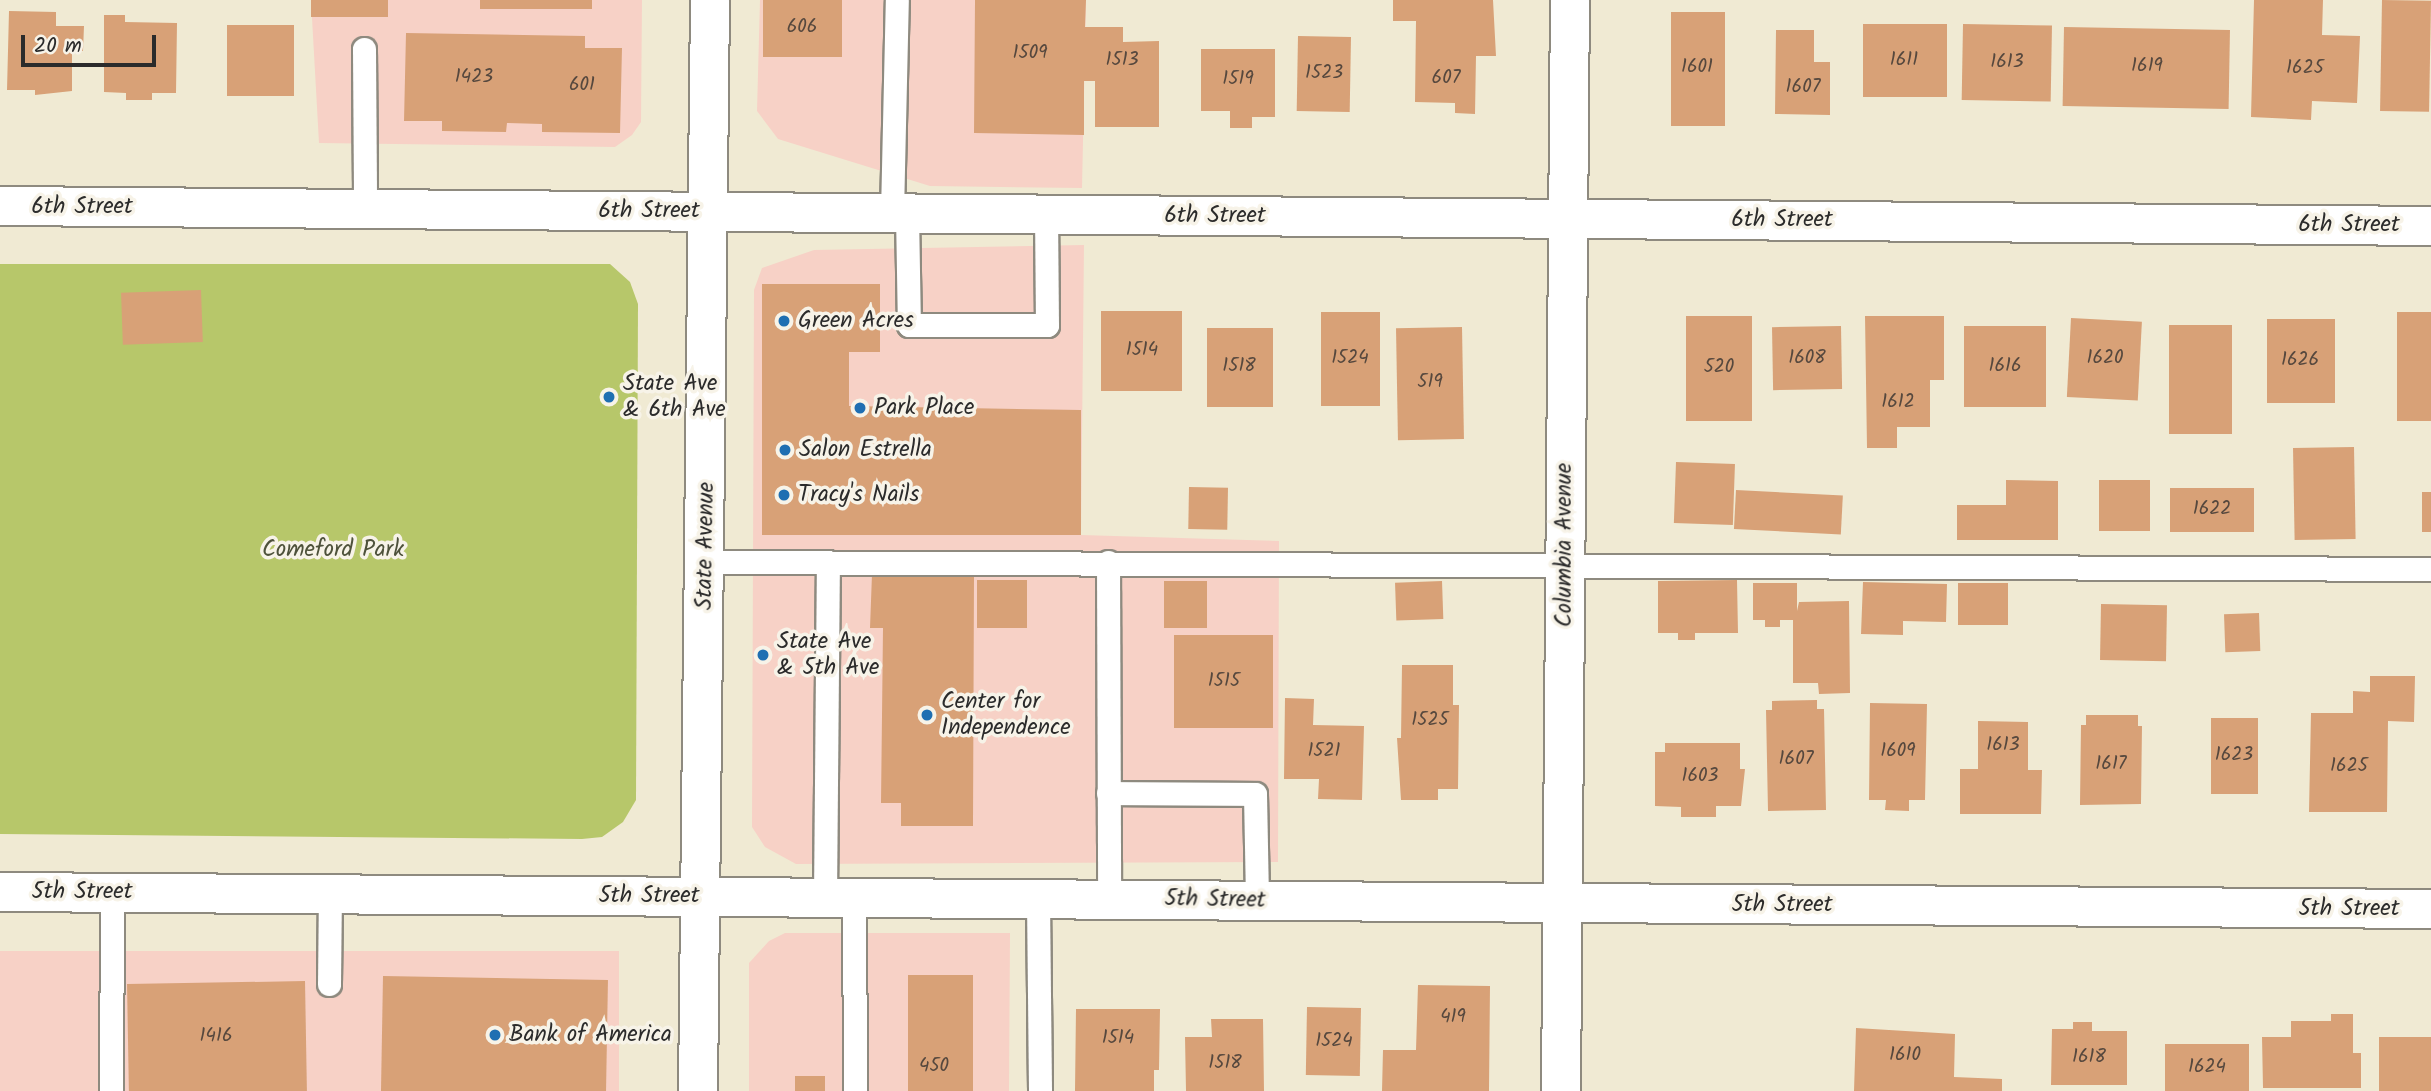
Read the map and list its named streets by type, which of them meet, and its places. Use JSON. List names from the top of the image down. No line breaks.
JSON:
{"streets":{"street":["6th Street","Columbia Avenue","State Avenue","5th Street"]},"crossings":[["6th Street","Columbia Avenue"],["6th Street","State Avenue"],["Columbia Avenue","5th Street"],["State Avenue","5th Street"]],"parks":["Comeford Park"],"places":["Green Acres","State Ave & 6th Ave","Park Place","Salon Estrella","Tracy's Nails","State Ave & 5th Ave","Center for Independence","Bank of America"],"house_numbers":["606","1509","1513","1611","1613","1619","1601","1625","1523","1423","607","1519","601","1607","1514","1524","1608","1620","1626","1518","1616","520","519","1612","1622","1515","1525","1613","1521","1609","1623","1607","1617","1625","1603","419","1416","1514","1524","1610","1618","1518","450","1624"],"scale_bar":"20 m"}
